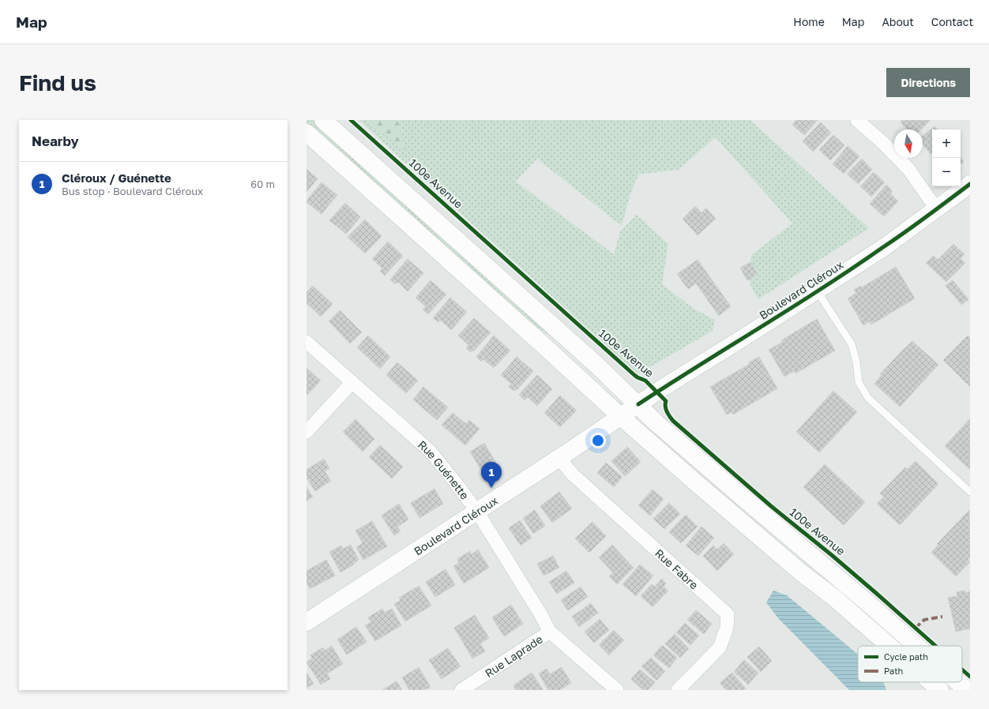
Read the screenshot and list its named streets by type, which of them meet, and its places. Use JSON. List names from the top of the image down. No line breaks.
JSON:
{"streets":{"street":["100e Avenue","Boulevard Cléroux","Rue Guénette","Rue Fabre","Rue Laprade"]},"crossings":[["100e Avenue","Boulevard Cléroux"],["Boulevard Cléroux","Rue Guénette"],["Boulevard Cléroux","Rue Fabre"],["Rue Guénette","Rue Laprade"]],"legend":["Cycle path","Path"],"north":"bottom","page":{"header":"Map","nav":["Home","Map","About","Contact"],"buttons":"Directions","title":"Find us","heading":"Nearby","map_buttons":["+","−"],"list":[{"mark":"1","name":"Cléroux / Guénette","note":"Bus stop · Boulevard Cléroux","value":"60 m"}],"pins":"1"}}
